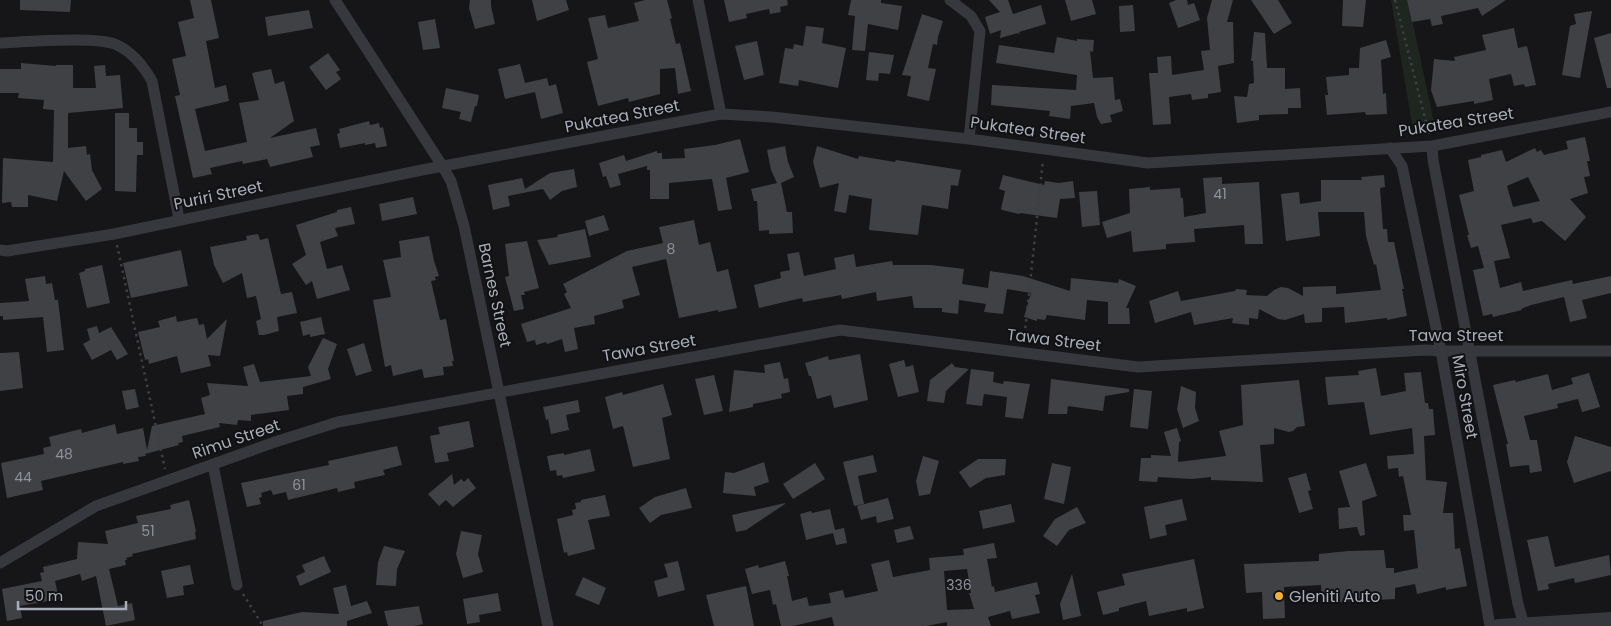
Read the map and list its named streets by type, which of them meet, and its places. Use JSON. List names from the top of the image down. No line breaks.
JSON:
{"streets":{"street":["Pukatea Street","Puriri Street","Barnes Street","Tawa Street","Miro Street","Rimu Street"]},"crossings":[["Pukatea Street","Puriri Street"],["Pukatea Street","Barnes Street"],["Pukatea Street","Miro Street"],["Puriri Street","Barnes Street"],["Barnes Street","Tawa Street"],["Barnes Street","Rimu Street"],["Tawa Street","Miro Street"],["Tawa Street","Rimu Street"]],"places":["Gleniti Auto"],"house_numbers":["41","8","48","44","61","51","336"],"scale_bar":"50 m"}
